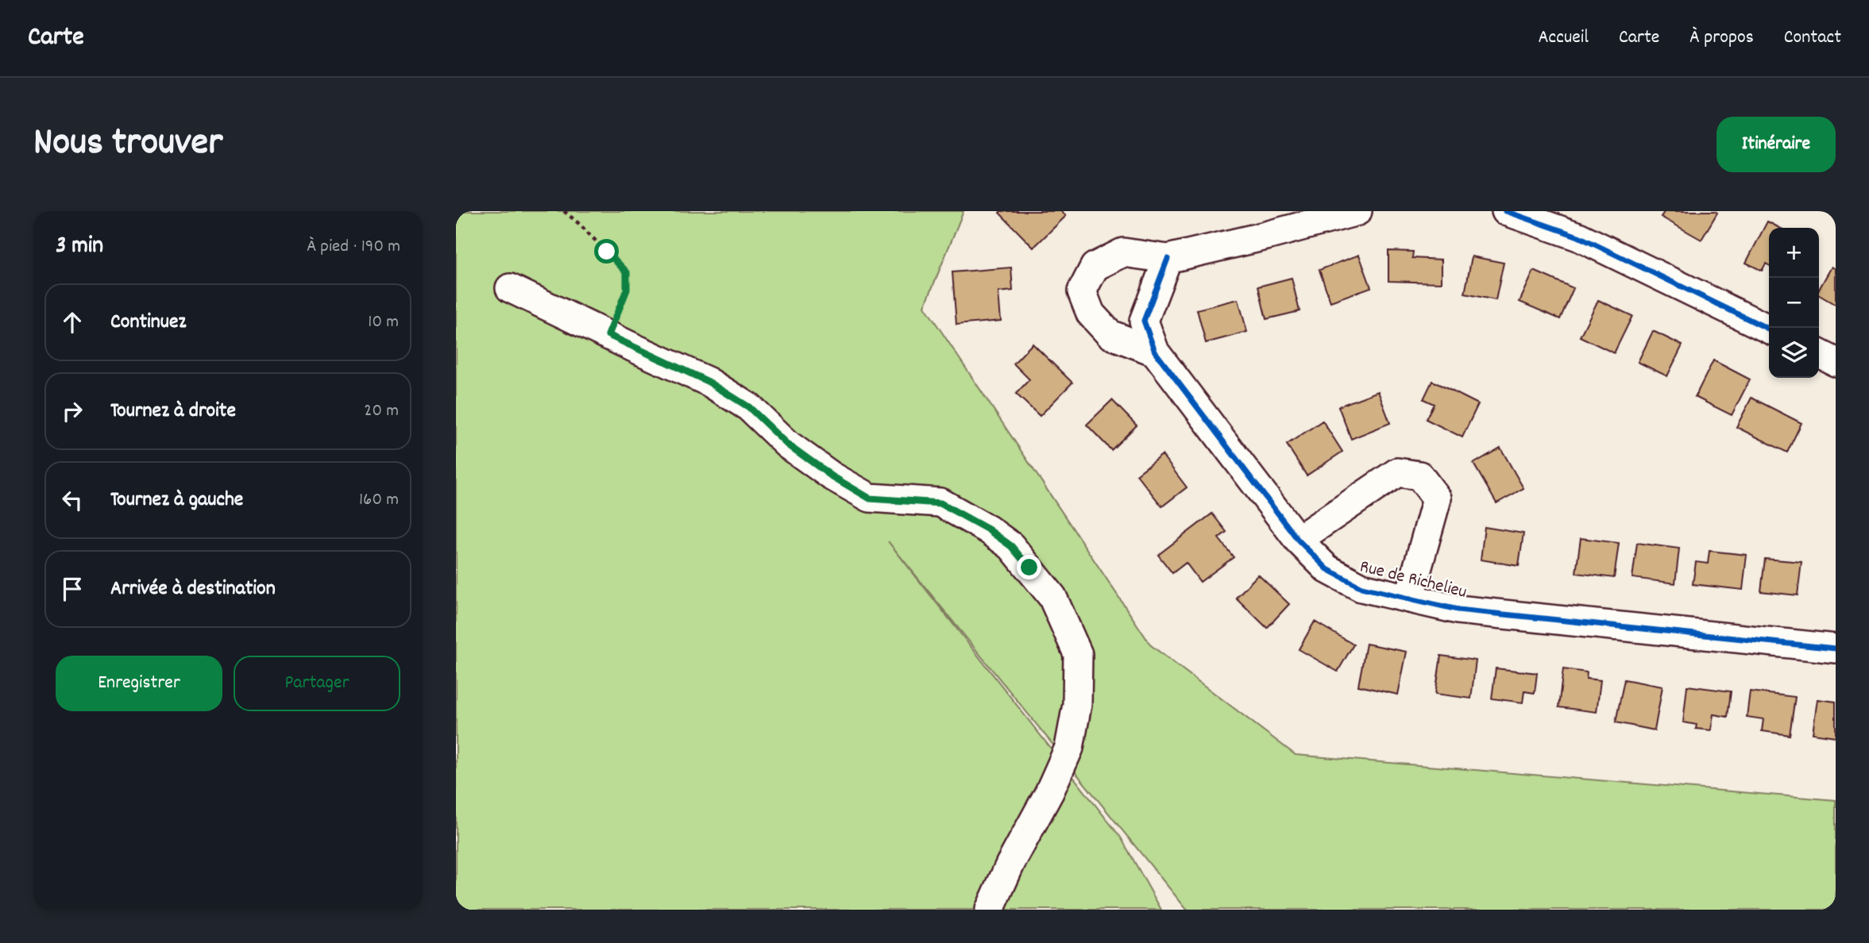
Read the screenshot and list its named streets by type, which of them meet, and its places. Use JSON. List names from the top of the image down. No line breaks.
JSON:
{"streets":{"street":["Rue de Richelieu"]},"page":{"header":"Carte","nav":["Accueil","Carte","À propos","Contact"],"title":"Nous trouver","buttons":["Itinéraire",["Enregistrer","Partager"]],"heading":["3 min","À pied · 190 m"],"map_buttons":["+","−"],"list":[["Continuez","10 m"],["Tournez à droite","20 m"],["Tournez à gauche","160 m"],"Arrivée à destination"]}}
